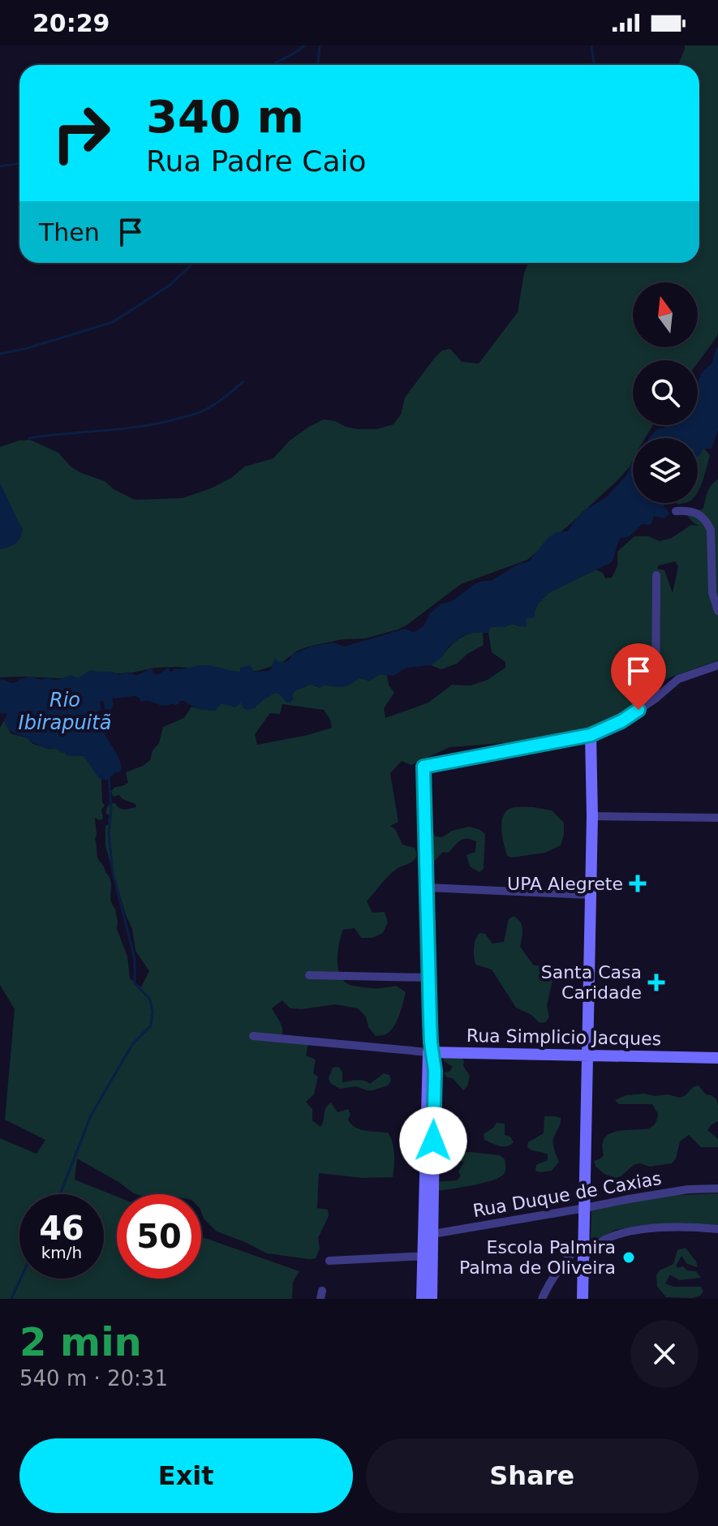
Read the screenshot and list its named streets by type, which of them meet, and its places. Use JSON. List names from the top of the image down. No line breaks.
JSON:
{"streets":{"street":["Rua Simplicio Jacques","Rua Duque de Caxias"]},"water":["Rio Ibirapuitã"],"places":{"health":["UPA Alegrete","Santa Casa Caridade"],"other":["Escola Palmira Palma de Oliveira"]},"north":"top","page":{"status":"20:29","turn":["340 m","Rua Padre Caio"],"then":"Then","speed":"46 km/h","limit":"50","heading":["2 min","540 m · 20:31"],"buttons":["Exit","Share"]}}
